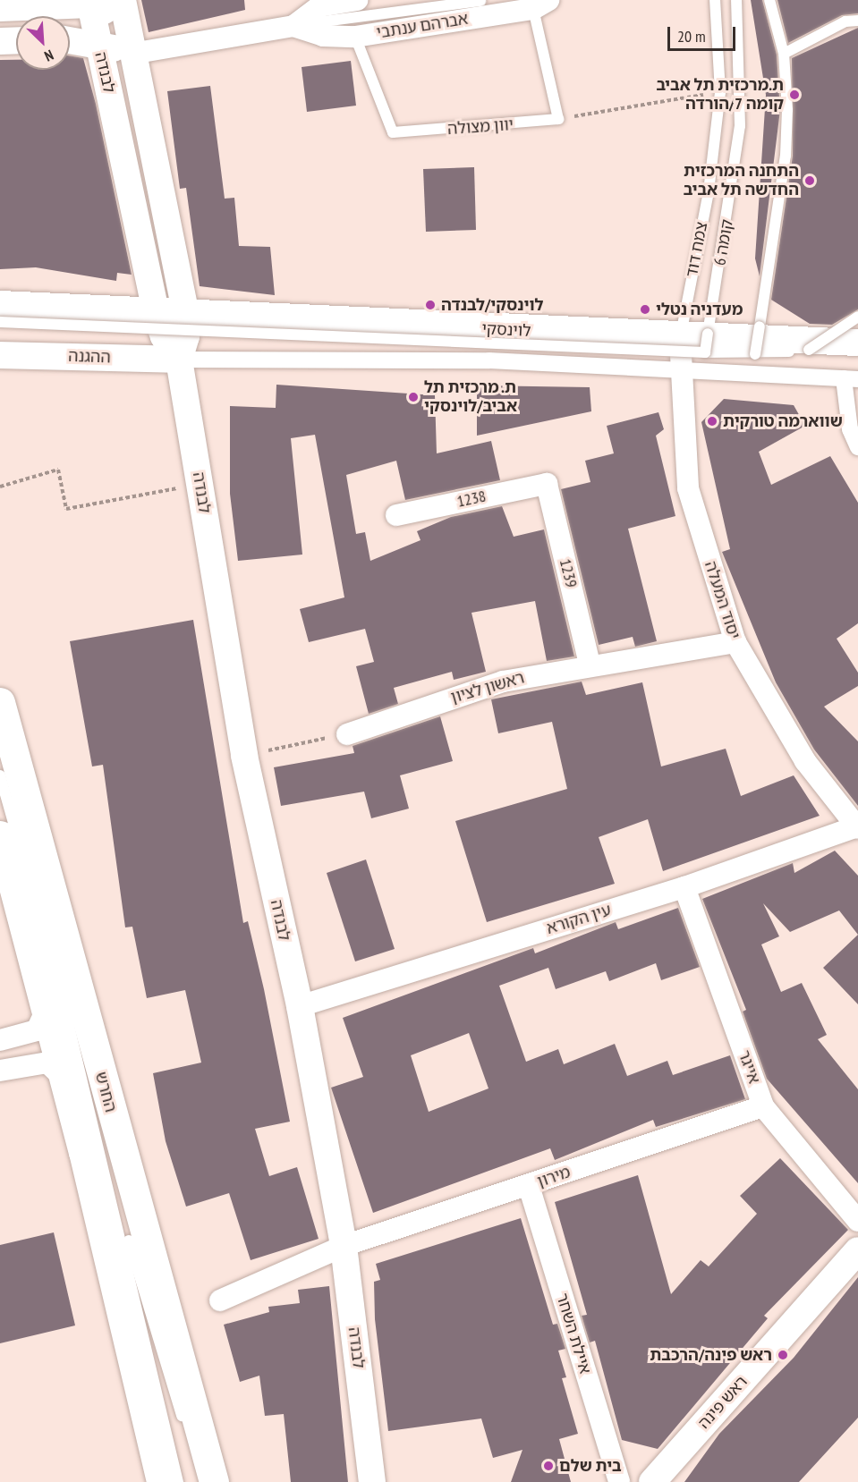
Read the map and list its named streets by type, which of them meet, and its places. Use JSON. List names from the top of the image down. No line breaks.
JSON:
{"streets":{"main road":["החרש"],"street":["אברהם ענתבי","לבנדה","לוינסקי","ההגנה","1238","1239","יסוד המעלה","ראשון לציון","עין הקורא","אייגר","מירון","איילת השחר","ראש פינה"],"lane":["יוון מצולה","קומה 6","צמח דוד"]},"crossings":[["אברהם ענתבי","יוון מצולה"],["לבנדה","לוינסקי"],["לבנדה","ההגנה"],["לבנדה","עין הקורא"],["לבנדה","מירון"],["צמח דוד","לוינסקי"],["צמח דוד","יסוד המעלה"],["לוינסקי","ההגנה"],["לוינסקי","יסוד המעלה"],["1238","1239"],["1239","ראשון לציון"],["יסוד המעלה","ראשון לציון"],["יסוד המעלה","עין הקורא"],["עין הקורא","אייגר"],["אייגר","מירון"],["מירון","איילת השחר"]],"places":["ת.מרכזית תל אביב קומה 7/הורדה","התחנה המרכזית החדשה תל אביב","לוינסקי/לבנדה","מעדניה נטלי","ת. מרכזית תל אביב/לוינסקי","שווארמה טורקית","ראש פינה/הרכבת","בית שלם"],"scale_bar":"20 m","north":"bottom right"}
